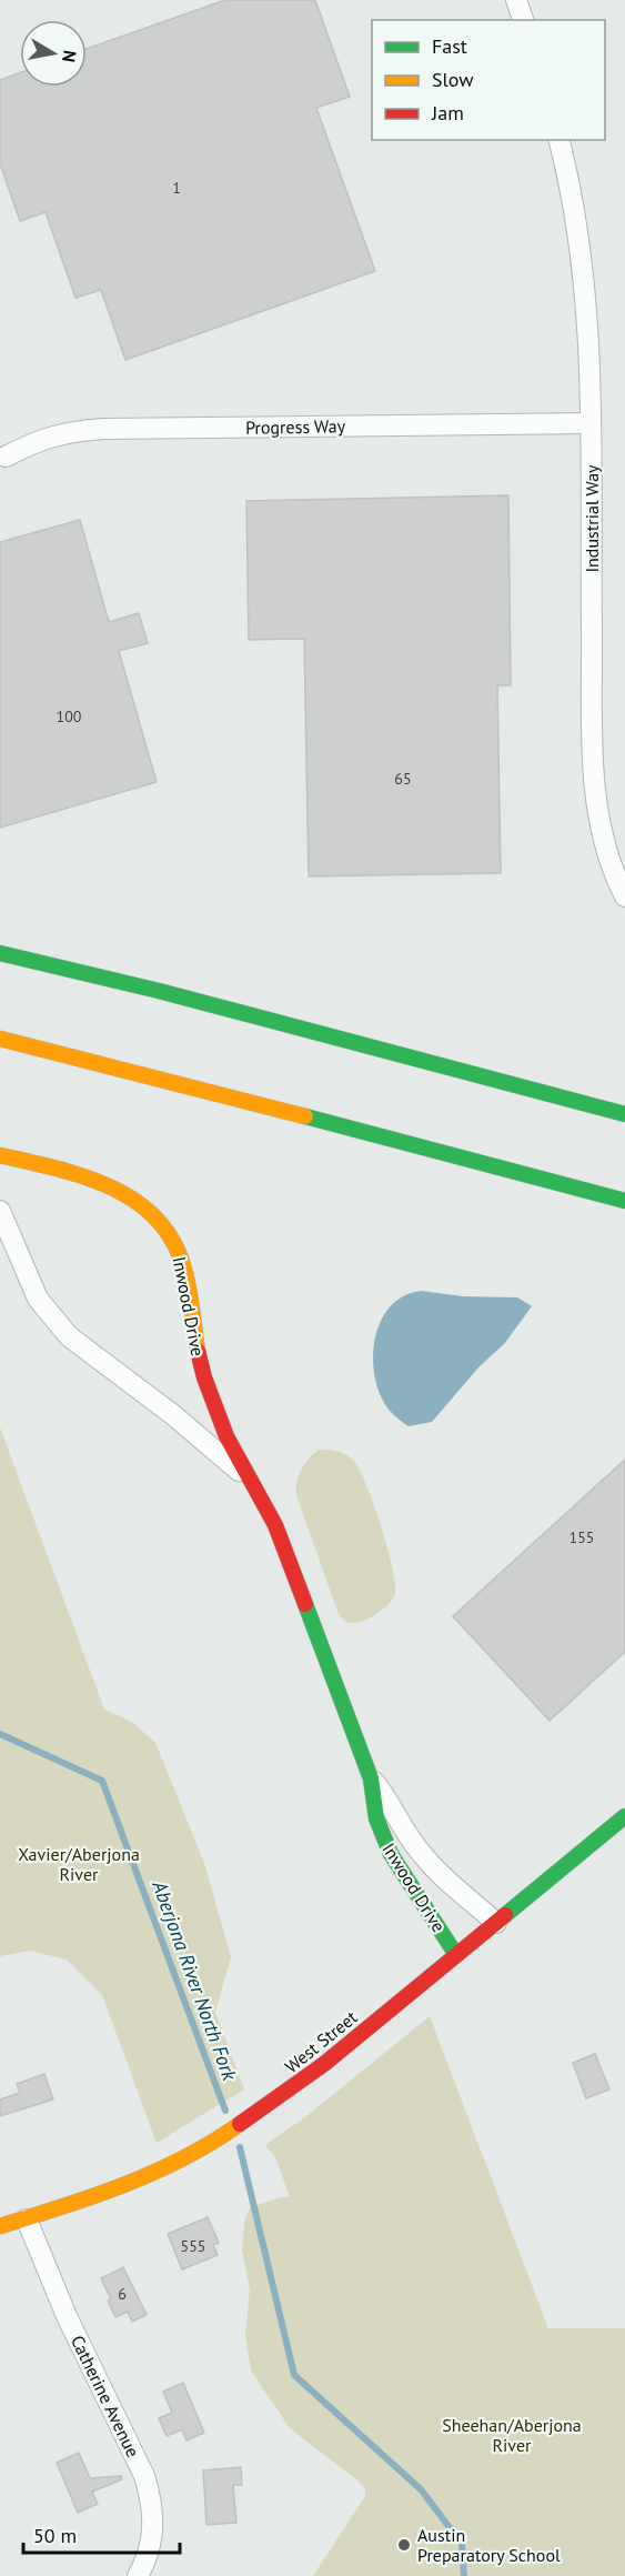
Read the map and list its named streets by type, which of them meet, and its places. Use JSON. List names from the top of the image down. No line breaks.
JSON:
{"streets":{"main road":["Inwood Drive","West Street"],"street":["Progress Way","Industrial Way","Catherine Avenue"]},"crossings":[["Progress Way","Industrial Way"],["Inwood Drive","West Street"],["West Street","Catherine Avenue"]],"water":["Aberjona River North Fork"],"parks":["Xavier/Aberjona River","Sheehan/Aberjona River"],"places":["Austin Preparatory School"],"house_numbers":["1","100","65","155","555","6"],"legend":["Fast","Slow","Jam"],"scale_bar":"50 m","north":"right"}
